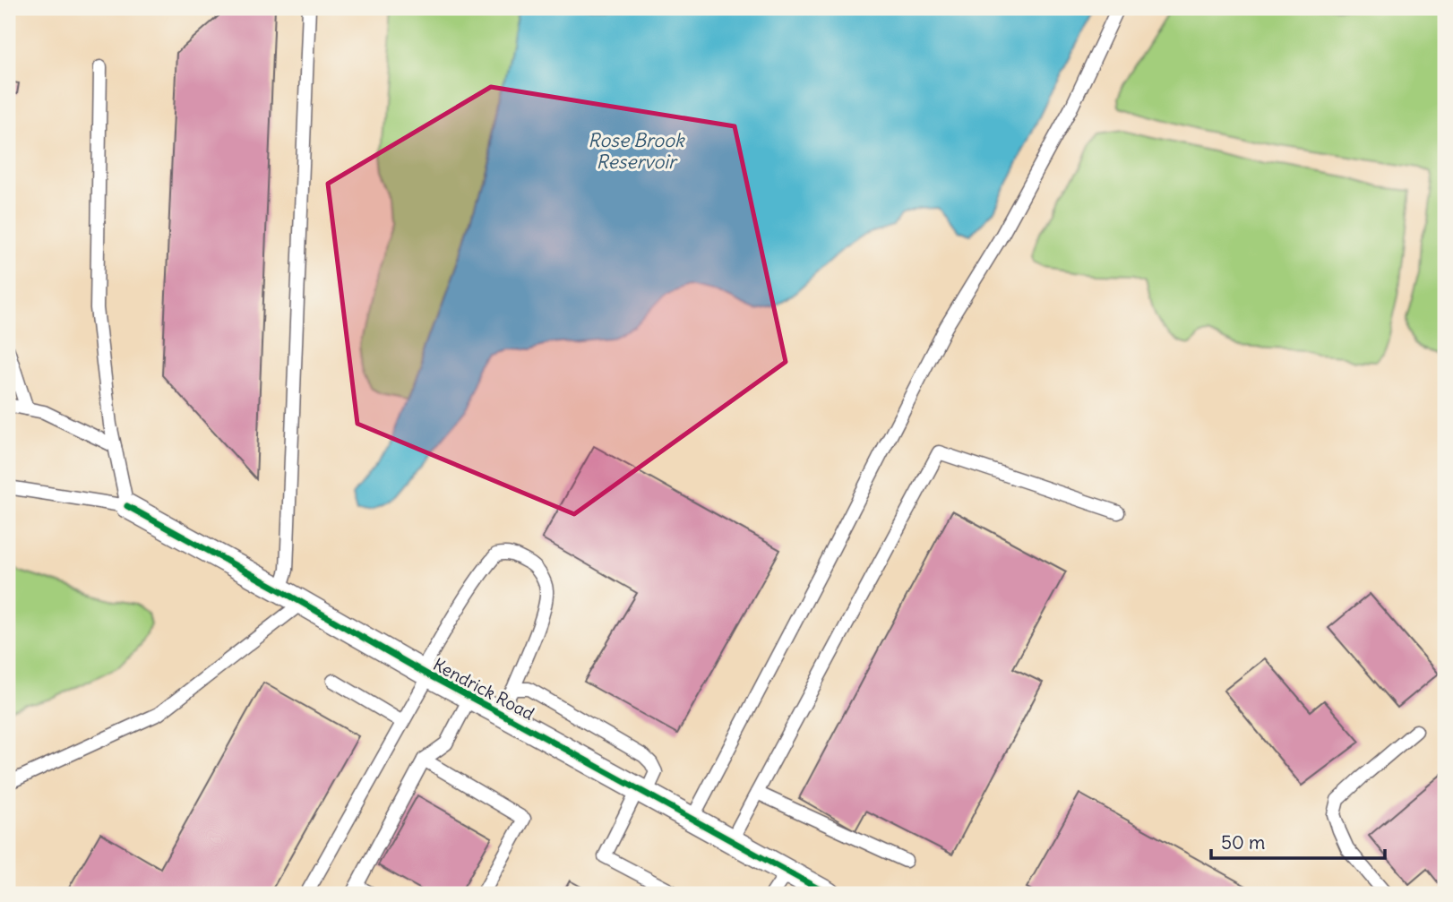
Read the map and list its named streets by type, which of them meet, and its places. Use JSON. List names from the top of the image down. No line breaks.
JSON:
{"streets":{"street":["Kendrick Road"]},"water":["Rose Brook Reservoir"],"scale_bar":"50 m"}
